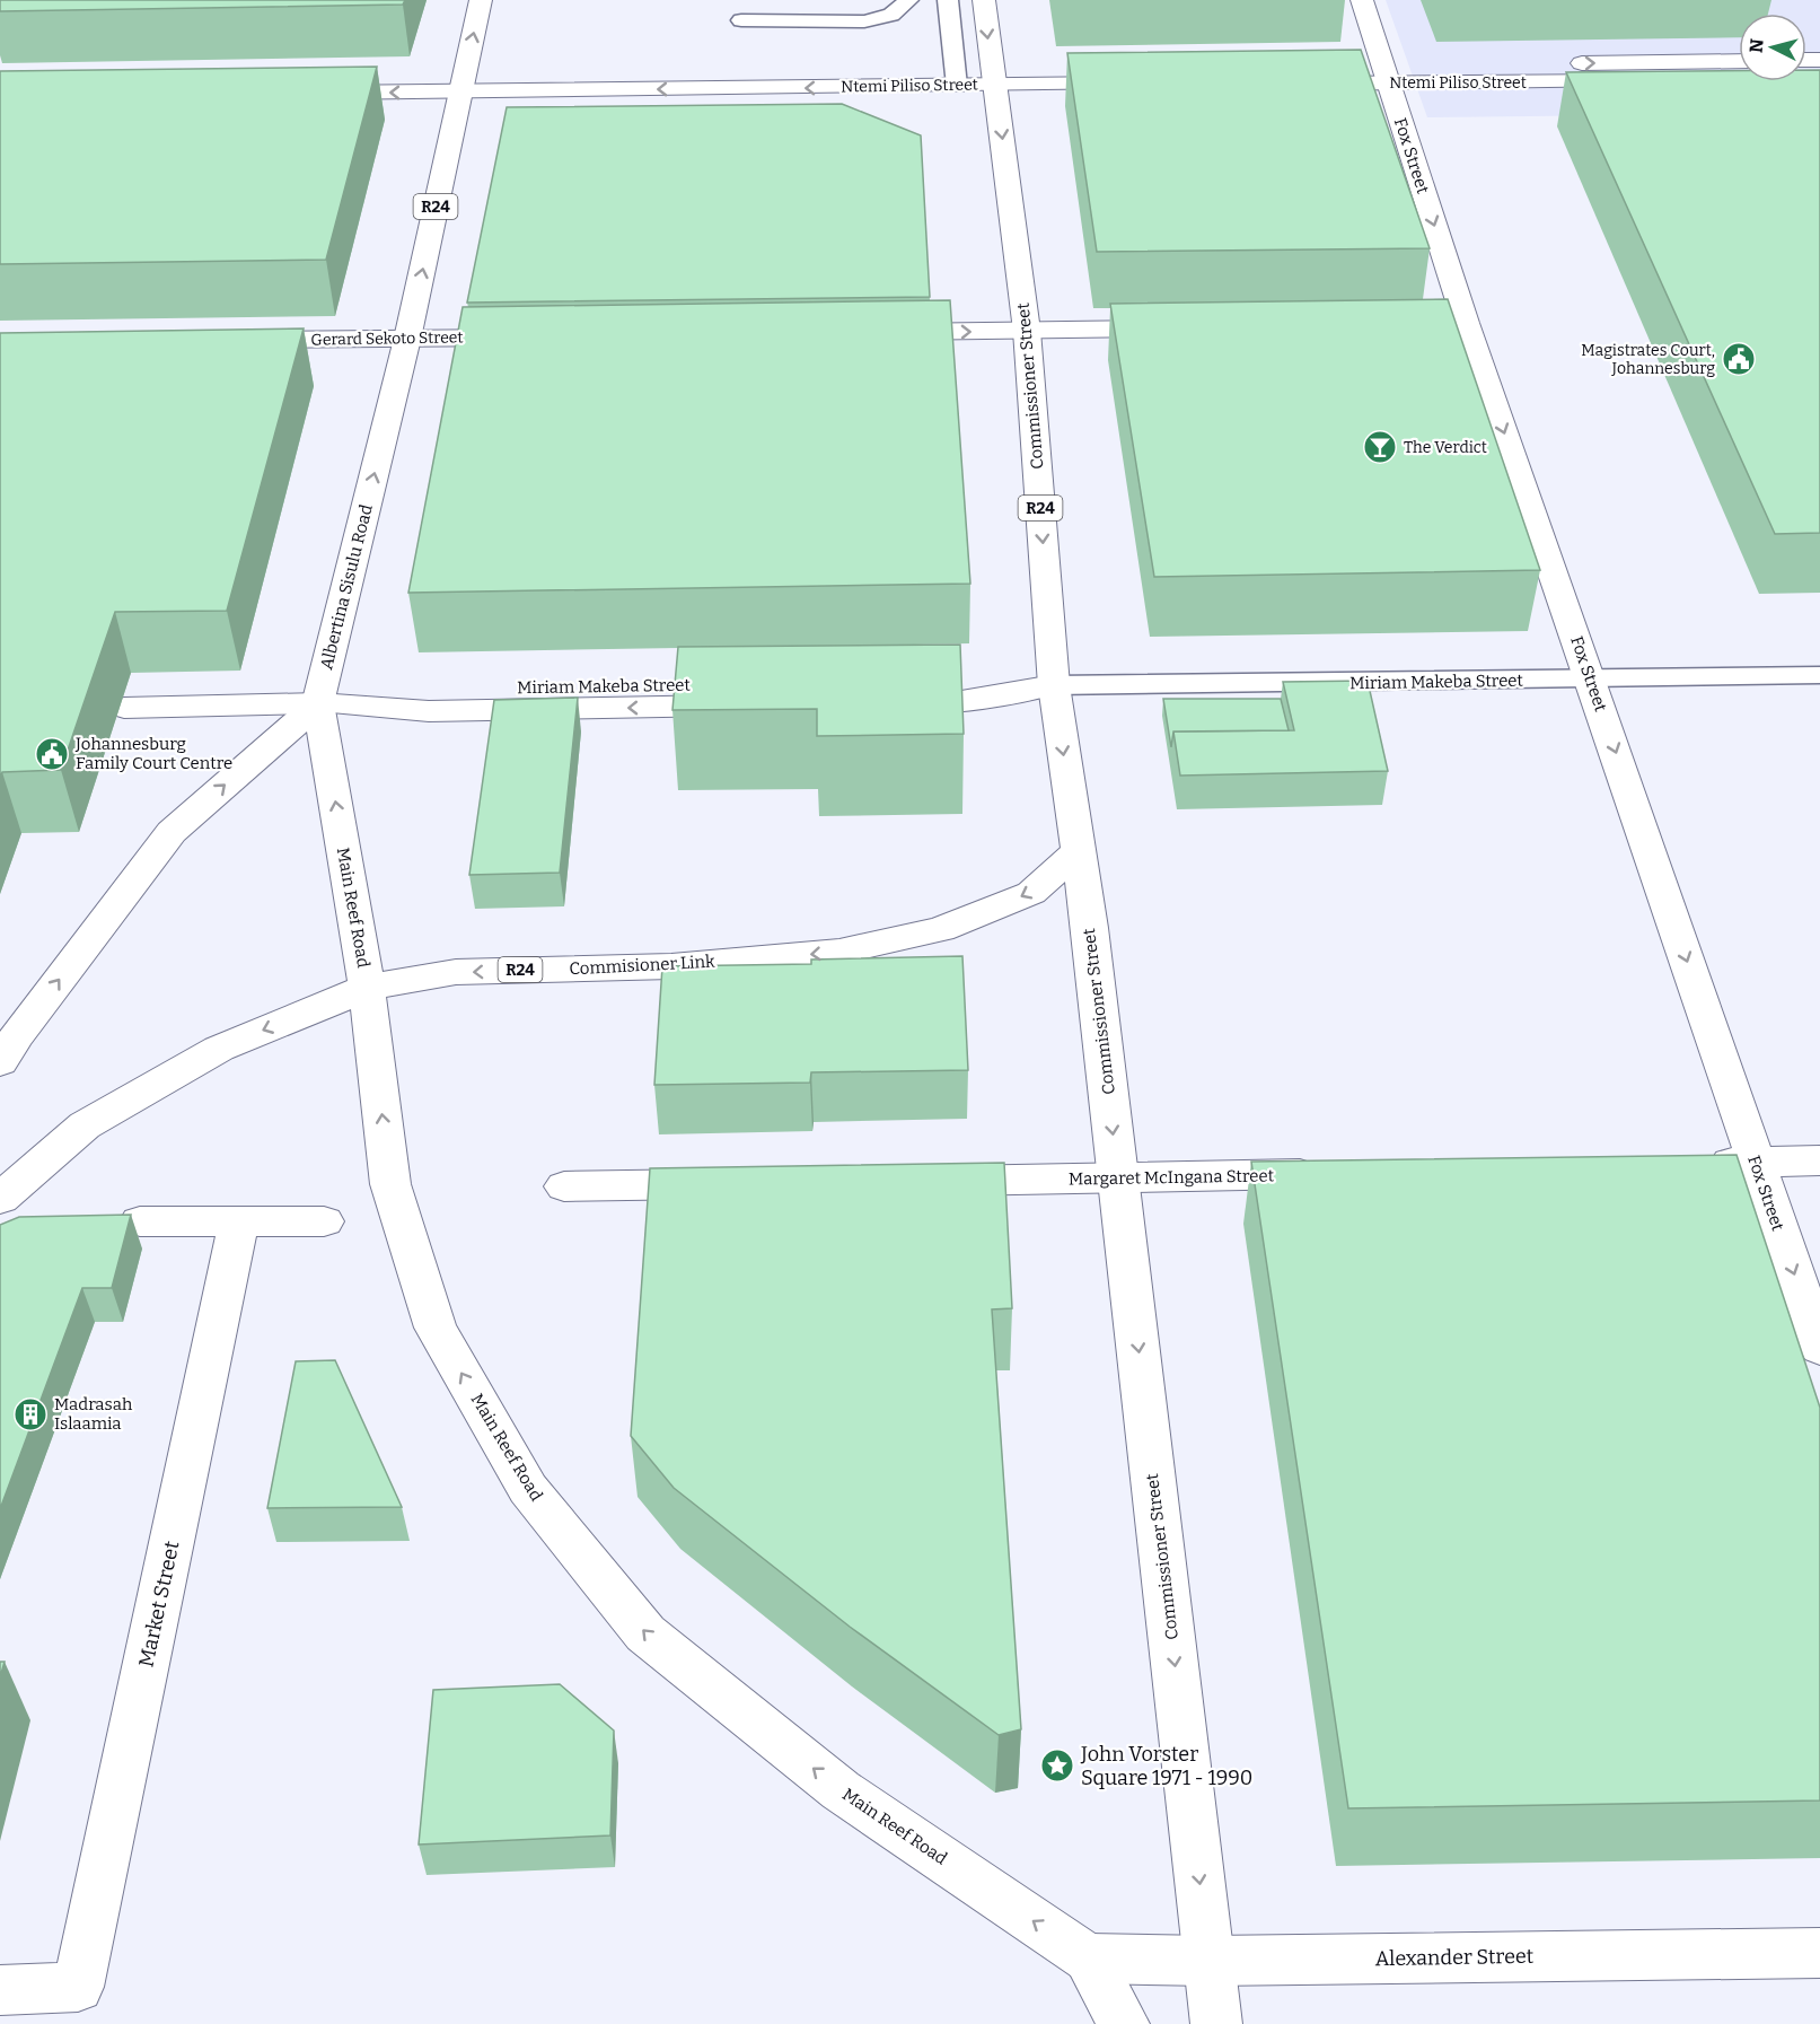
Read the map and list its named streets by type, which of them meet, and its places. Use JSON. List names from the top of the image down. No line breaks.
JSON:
{"streets":{"street":["Ntemi Piliso Street","Fox Street","R24","Gerard Sekoto Street","Commissioner Street","Albertina Sisulu Road","Miriam Makeba Street","Main Reef Road","Commisioner Link","Margaret McIngana Street","Market Street","Alexander Street"]},"crossings":[["Ntemi Piliso Street","Fox Street"],["Ntemi Piliso Street","Commissioner Street"],["Ntemi Piliso Street","Albertina Sisulu Road"],["Fox Street","Miriam Makeba Street"],["Gerard Sekoto Street","Albertina Sisulu Road"],["Commissioner Street","Miriam Makeba Street"],["Commissioner Street","Commisioner Link"],["Commissioner Street","Margaret McIngana Street"],["Commissioner Street","Alexander Street"],["Albertina Sisulu Road","Miriam Makeba Street"],["Albertina Sisulu Road","Main Reef Road"],["Miriam Makeba Street","Main Reef Road"],["Main Reef Road","Commisioner Link"],["Main Reef Road","Alexander Street"]],"one_way":["Fox Street","Commissioner Street","Albertina Sisulu Road","Main Reef Road"],"places":{"public building":["Magistrates Court, Johannesburg","Johannesburg Family Court Centre"],"bar":["The Verdict"],"building":["Madrasah Islaamia"],"place":["John Vorster Square 1971 - 1990"]},"north":"left"}
